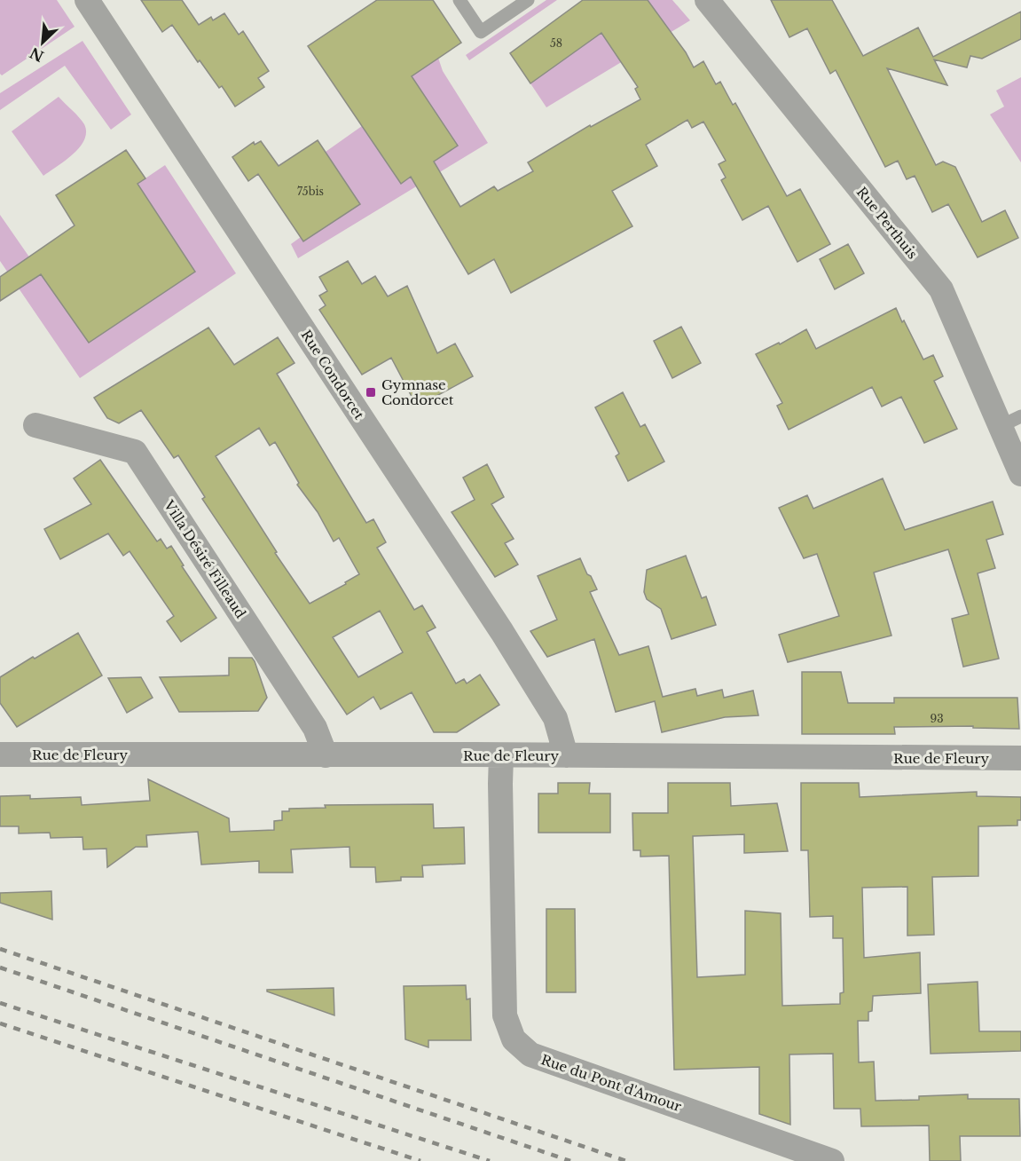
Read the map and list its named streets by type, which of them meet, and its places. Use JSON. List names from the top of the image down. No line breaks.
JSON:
{"streets":{"street":["Rue Perthuis","Rue Condorcet","Villa Désiré Filleaud","Rue de Fleury","Rue du Pont d'Amour"]},"crossings":[["Rue Condorcet","Rue de Fleury"],["Villa Désiré Filleaud","Rue de Fleury"],["Rue de Fleury","Rue du Pont d'Amour"]],"places":{"transit":["Gymnase Condorcet"]},"house_numbers":["58","75bis","93"],"north":"bottom left"}
